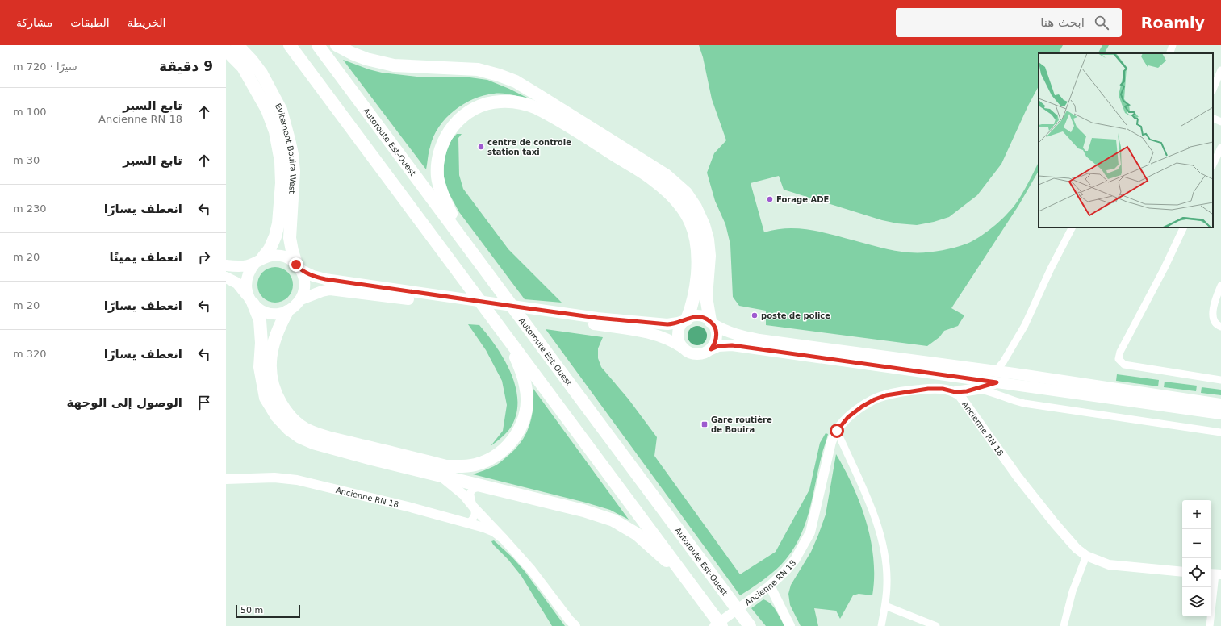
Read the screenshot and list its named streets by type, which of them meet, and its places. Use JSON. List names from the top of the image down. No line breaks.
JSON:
{"streets":{"highway":["Autoroute Est-Ouest","Evitement Bouira West"],"main road":["Ancienne RN 18"]},"places":{"other":["centre de controle station taxi","Forage ADE","poste de police"],"transit":["Gare routière de Bouira"]},"scale_bar":"50 m","page":{"header":"Roamly","search":"ابحث هنا","nav":["الخريطة","الطبقات","مشاركة"],"heading":["9 دقيقة","سيرًا · 720 m"],"list":[["تابع السير","Ancienne RN 18","100 m"],["تابع السير","30 m"],["انعطف يسارًا","230 m"],["انعطف يمينًا","20 m"],["انعطف يسارًا","20 m"],["انعطف يسارًا","320 m"],"الوصول إلى الوجهة"],"map_buttons":["+","−"],"scale":"50 m"}}
